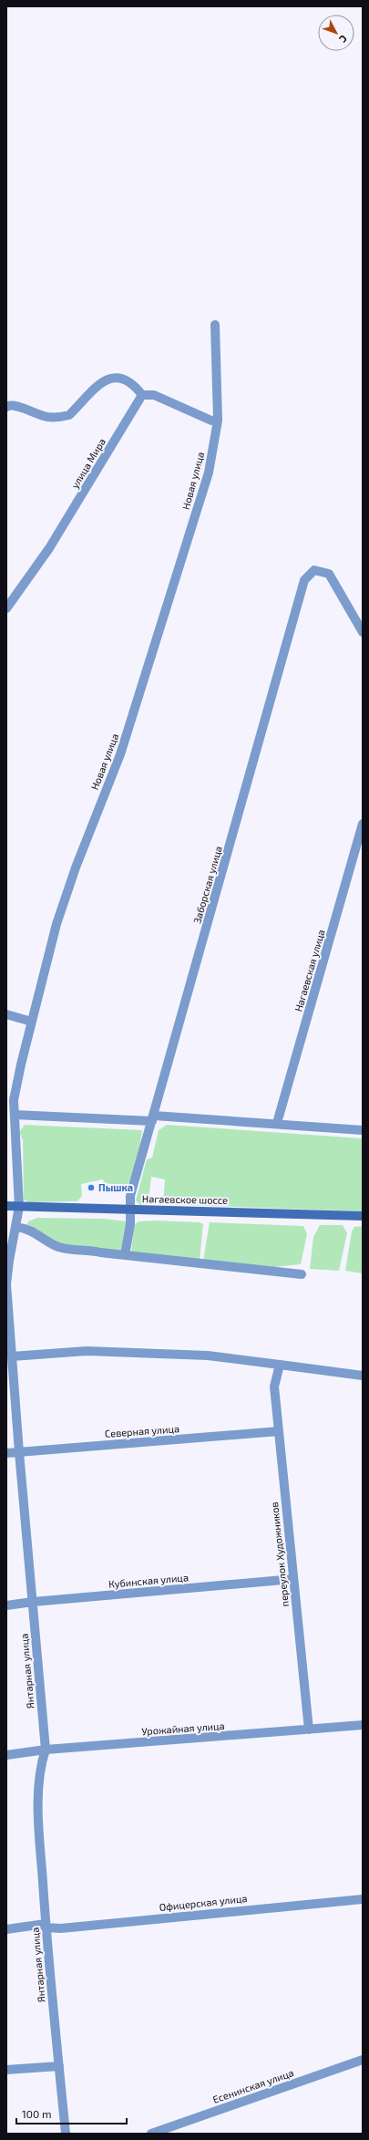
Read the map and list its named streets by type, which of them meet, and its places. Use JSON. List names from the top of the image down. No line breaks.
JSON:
{"streets":{"street":["улица Мира","Новая улица","Заборская улица","Нагаевская улица","Нагаевское шоссе","Северная улица","переулок Художников","Кубинская улица","Янтарная улица","Урожайная улица","Офицерская улица","Есенинская улица"]},"crossings":[["Новая улица","Нагаевское шоссе"],["Новая улица","Янтарная улица"],["Заборская улица","Нагаевское шоссе"],["Нагаевское шоссе","Янтарная улица"],["Северная улица","переулок Художников"],["Северная улица","Янтарная улица"],["переулок Художников","Кубинская улица"],["переулок Художников","Урожайная улица"],["Кубинская улица","Янтарная улица"],["Янтарная улица","Урожайная улица"],["Янтарная улица","Офицерская улица"]],"places":["Пышка"],"scale_bar":"100 m","north":"bottom right"}
